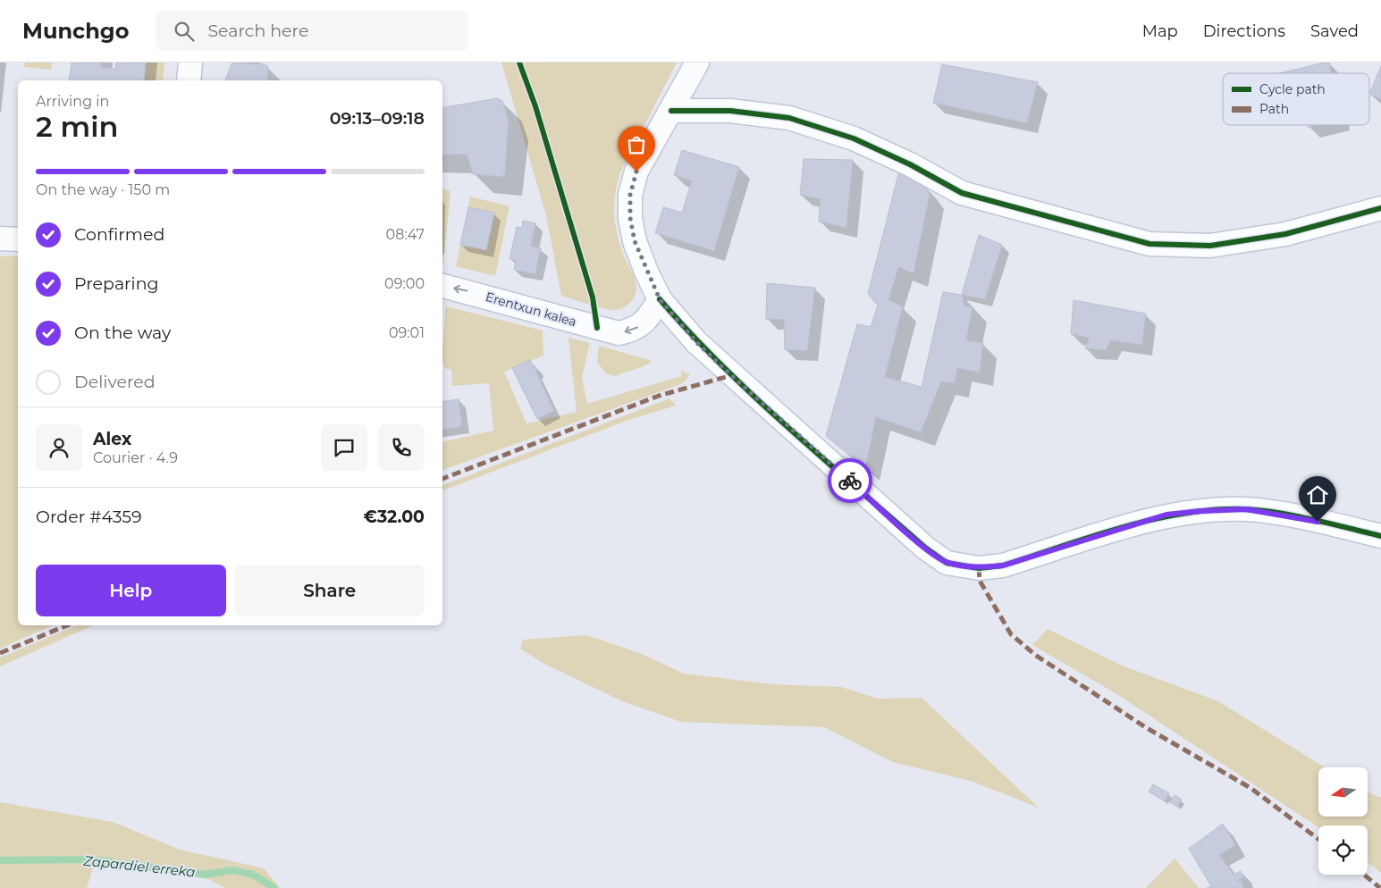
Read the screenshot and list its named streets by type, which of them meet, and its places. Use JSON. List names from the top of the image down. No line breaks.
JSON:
{"streets":{"street":["Erentxun kalea"]},"one_way":["Erentxun kalea"],"water":["Zapardiel erreka"],"legend":["Cycle path","Path"],"north":"left","page":{"header":"Munchgo","search":"Search here","nav":["Map","Directions","Saved"],"heading":["2 min","Arriving in","09:13–09:18"],"panel":["Alex","Courier · 4.9","Order #4359","€32.00"],"bar":"On the way · 150 m","list":[["Confirmed","08:47"],["Preparing","09:00"],["On the way","09:01"],"Delivered"],"buttons":["Help","Share"]}}
